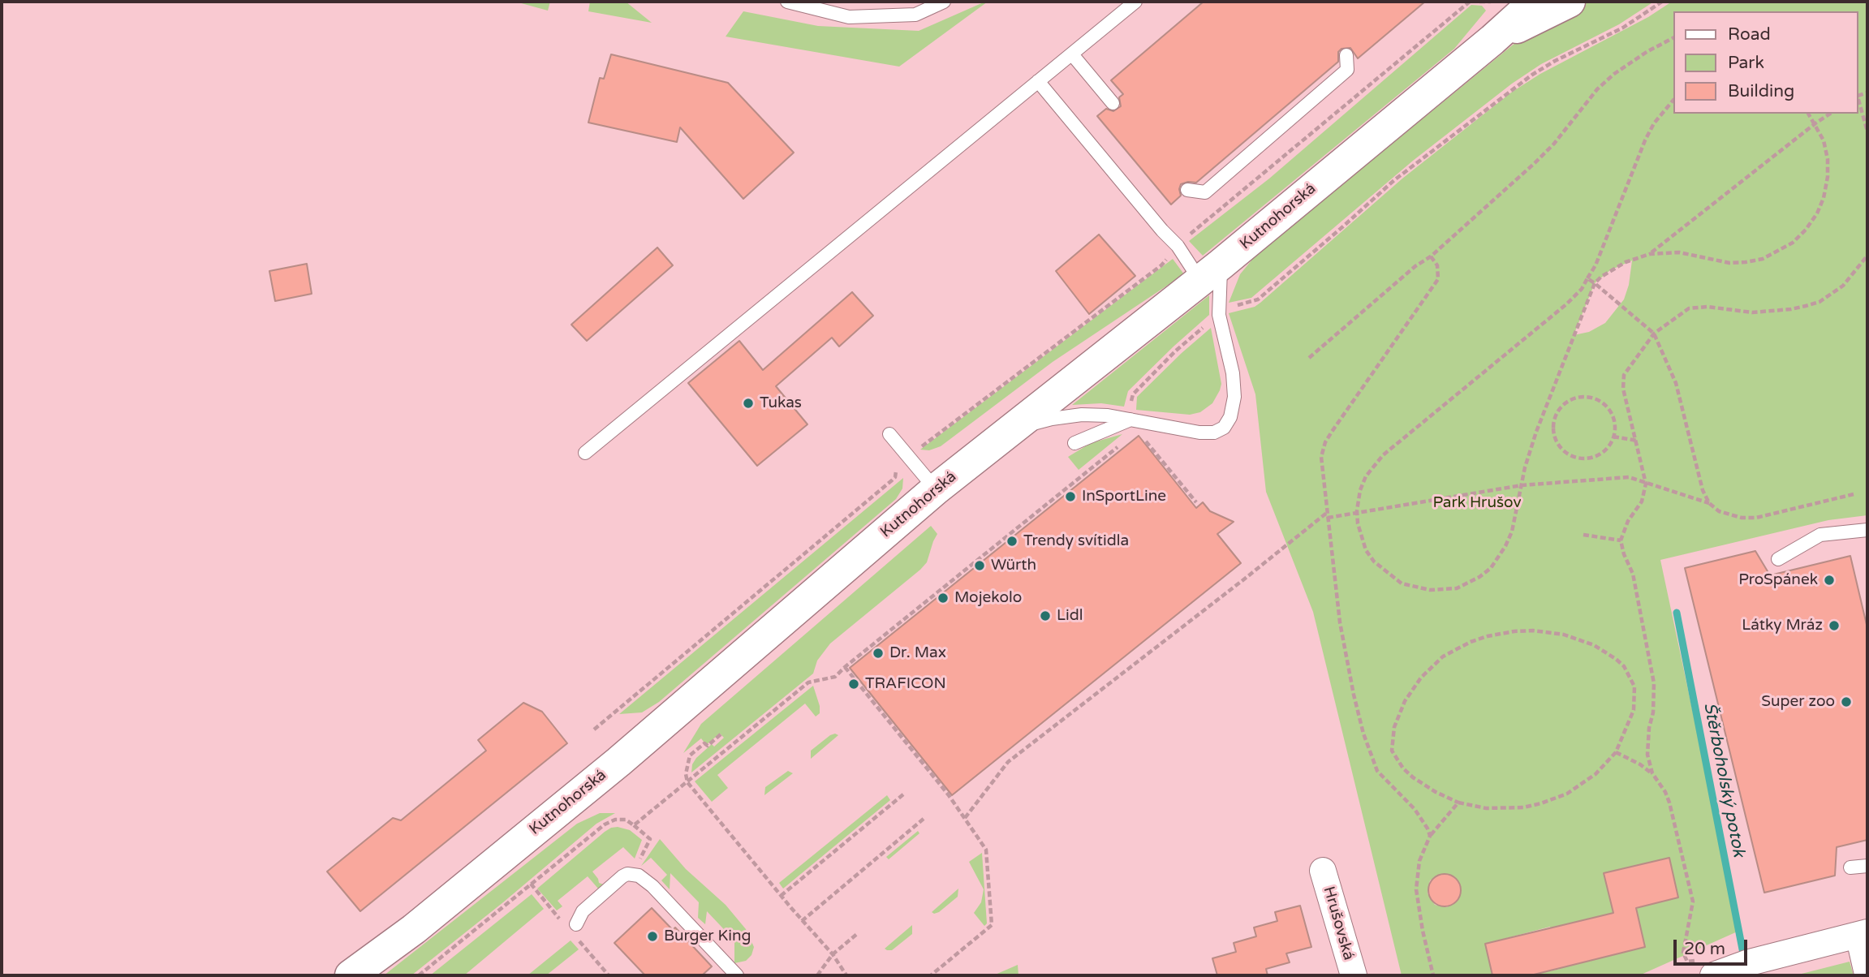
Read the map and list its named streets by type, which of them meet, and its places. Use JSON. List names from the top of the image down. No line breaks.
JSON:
{"streets":{"main road":["Kutnohorská"],"street":["Hrušovská"]},"water":["Štěrboholský potok"],"parks":["Park Hrušov"],"places":["Tukas","InSportLine","Trendy svítidla","Würth","ProSpánek","Mojekolo","Lidl","Látky Mráz","Dr. Max","TRAFICON","Super zoo","Burger King"],"legend":["Road","Park","Building"],"scale_bar":"20 m"}
